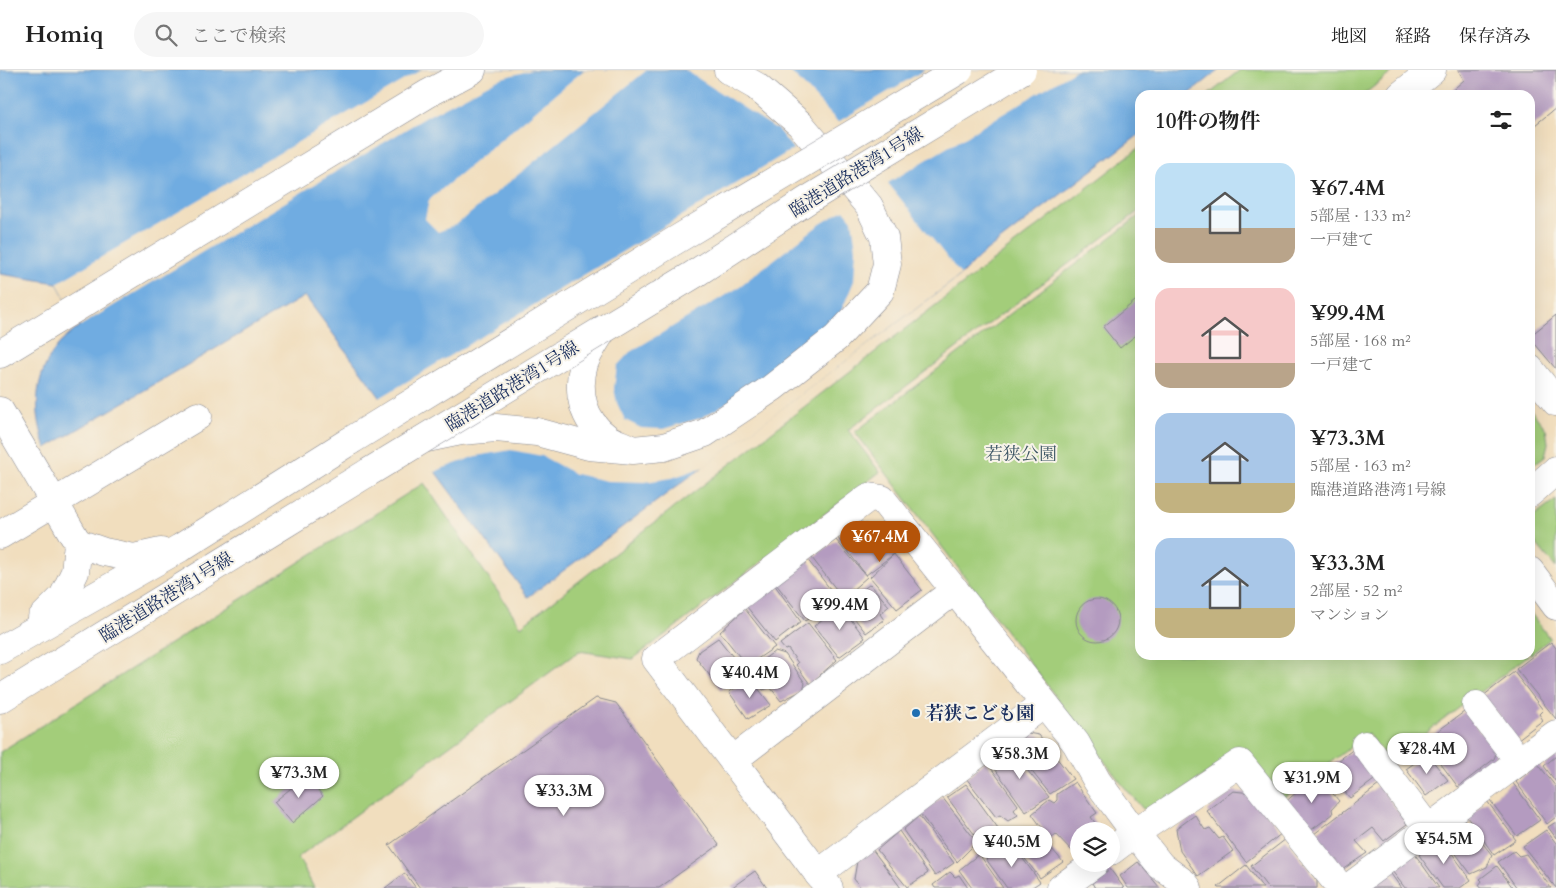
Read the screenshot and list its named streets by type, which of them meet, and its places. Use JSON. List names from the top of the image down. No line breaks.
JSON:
{"streets":{"street":["臨港道路港湾1号線"]},"parks":["若狭公園"],"places":["若狭こども園"],"page":{"header":"Homiq","search":"ここで検索","nav":["地図","経路","保存済み"],"heading":"10件の物件","list":[{"name":"¥67.4M","note":"5部屋 · 133 m² · 一戸建て"},{"name":"¥99.4M","note":"5部屋 · 168 m² · 一戸建て"},{"name":"¥73.3M","note":"5部屋 · 163 m² · 臨港道路港湾1号線"},{"name":"¥33.3M","note":"2部屋 · 52 m² · マンション"}],"price":["¥67.4M","¥99.4M","¥40.4M","¥28.4M","¥58.3M","¥73.3M","¥31.9M","¥33.3M","¥54.5M","¥40.5M"]}}
